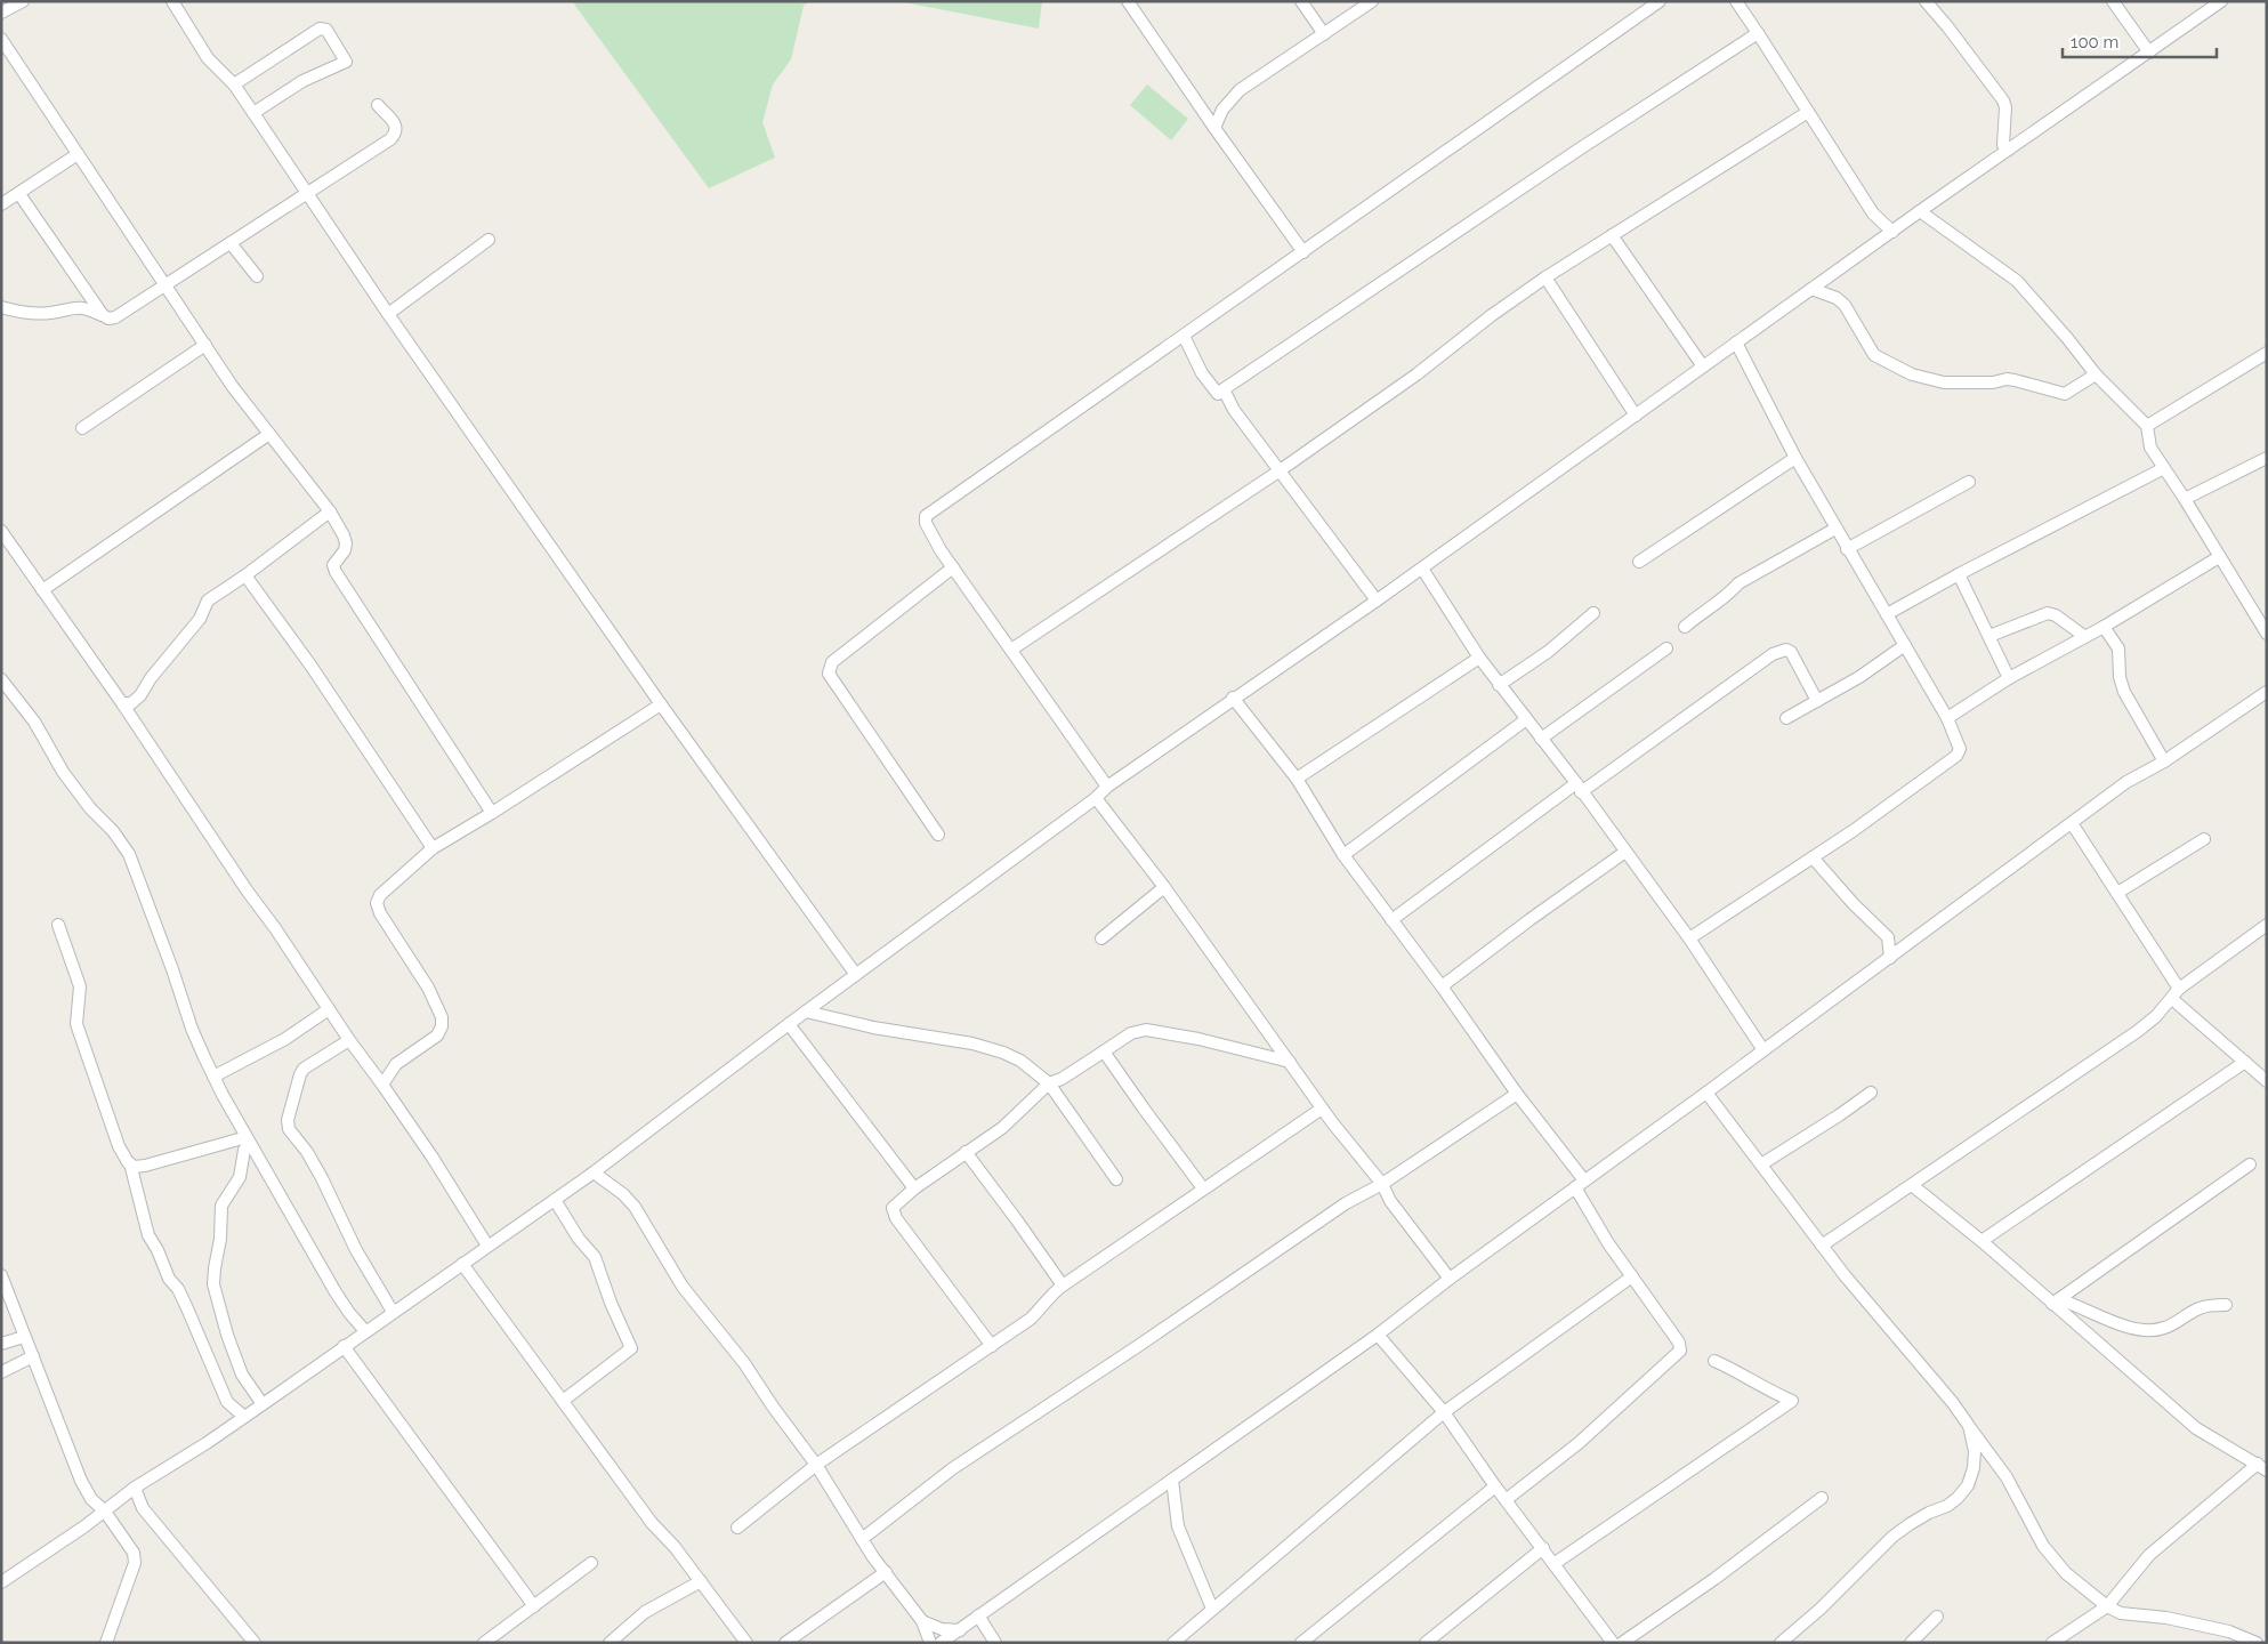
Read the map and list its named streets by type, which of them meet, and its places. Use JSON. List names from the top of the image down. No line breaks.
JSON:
{"scale_bar":"100 m"}
